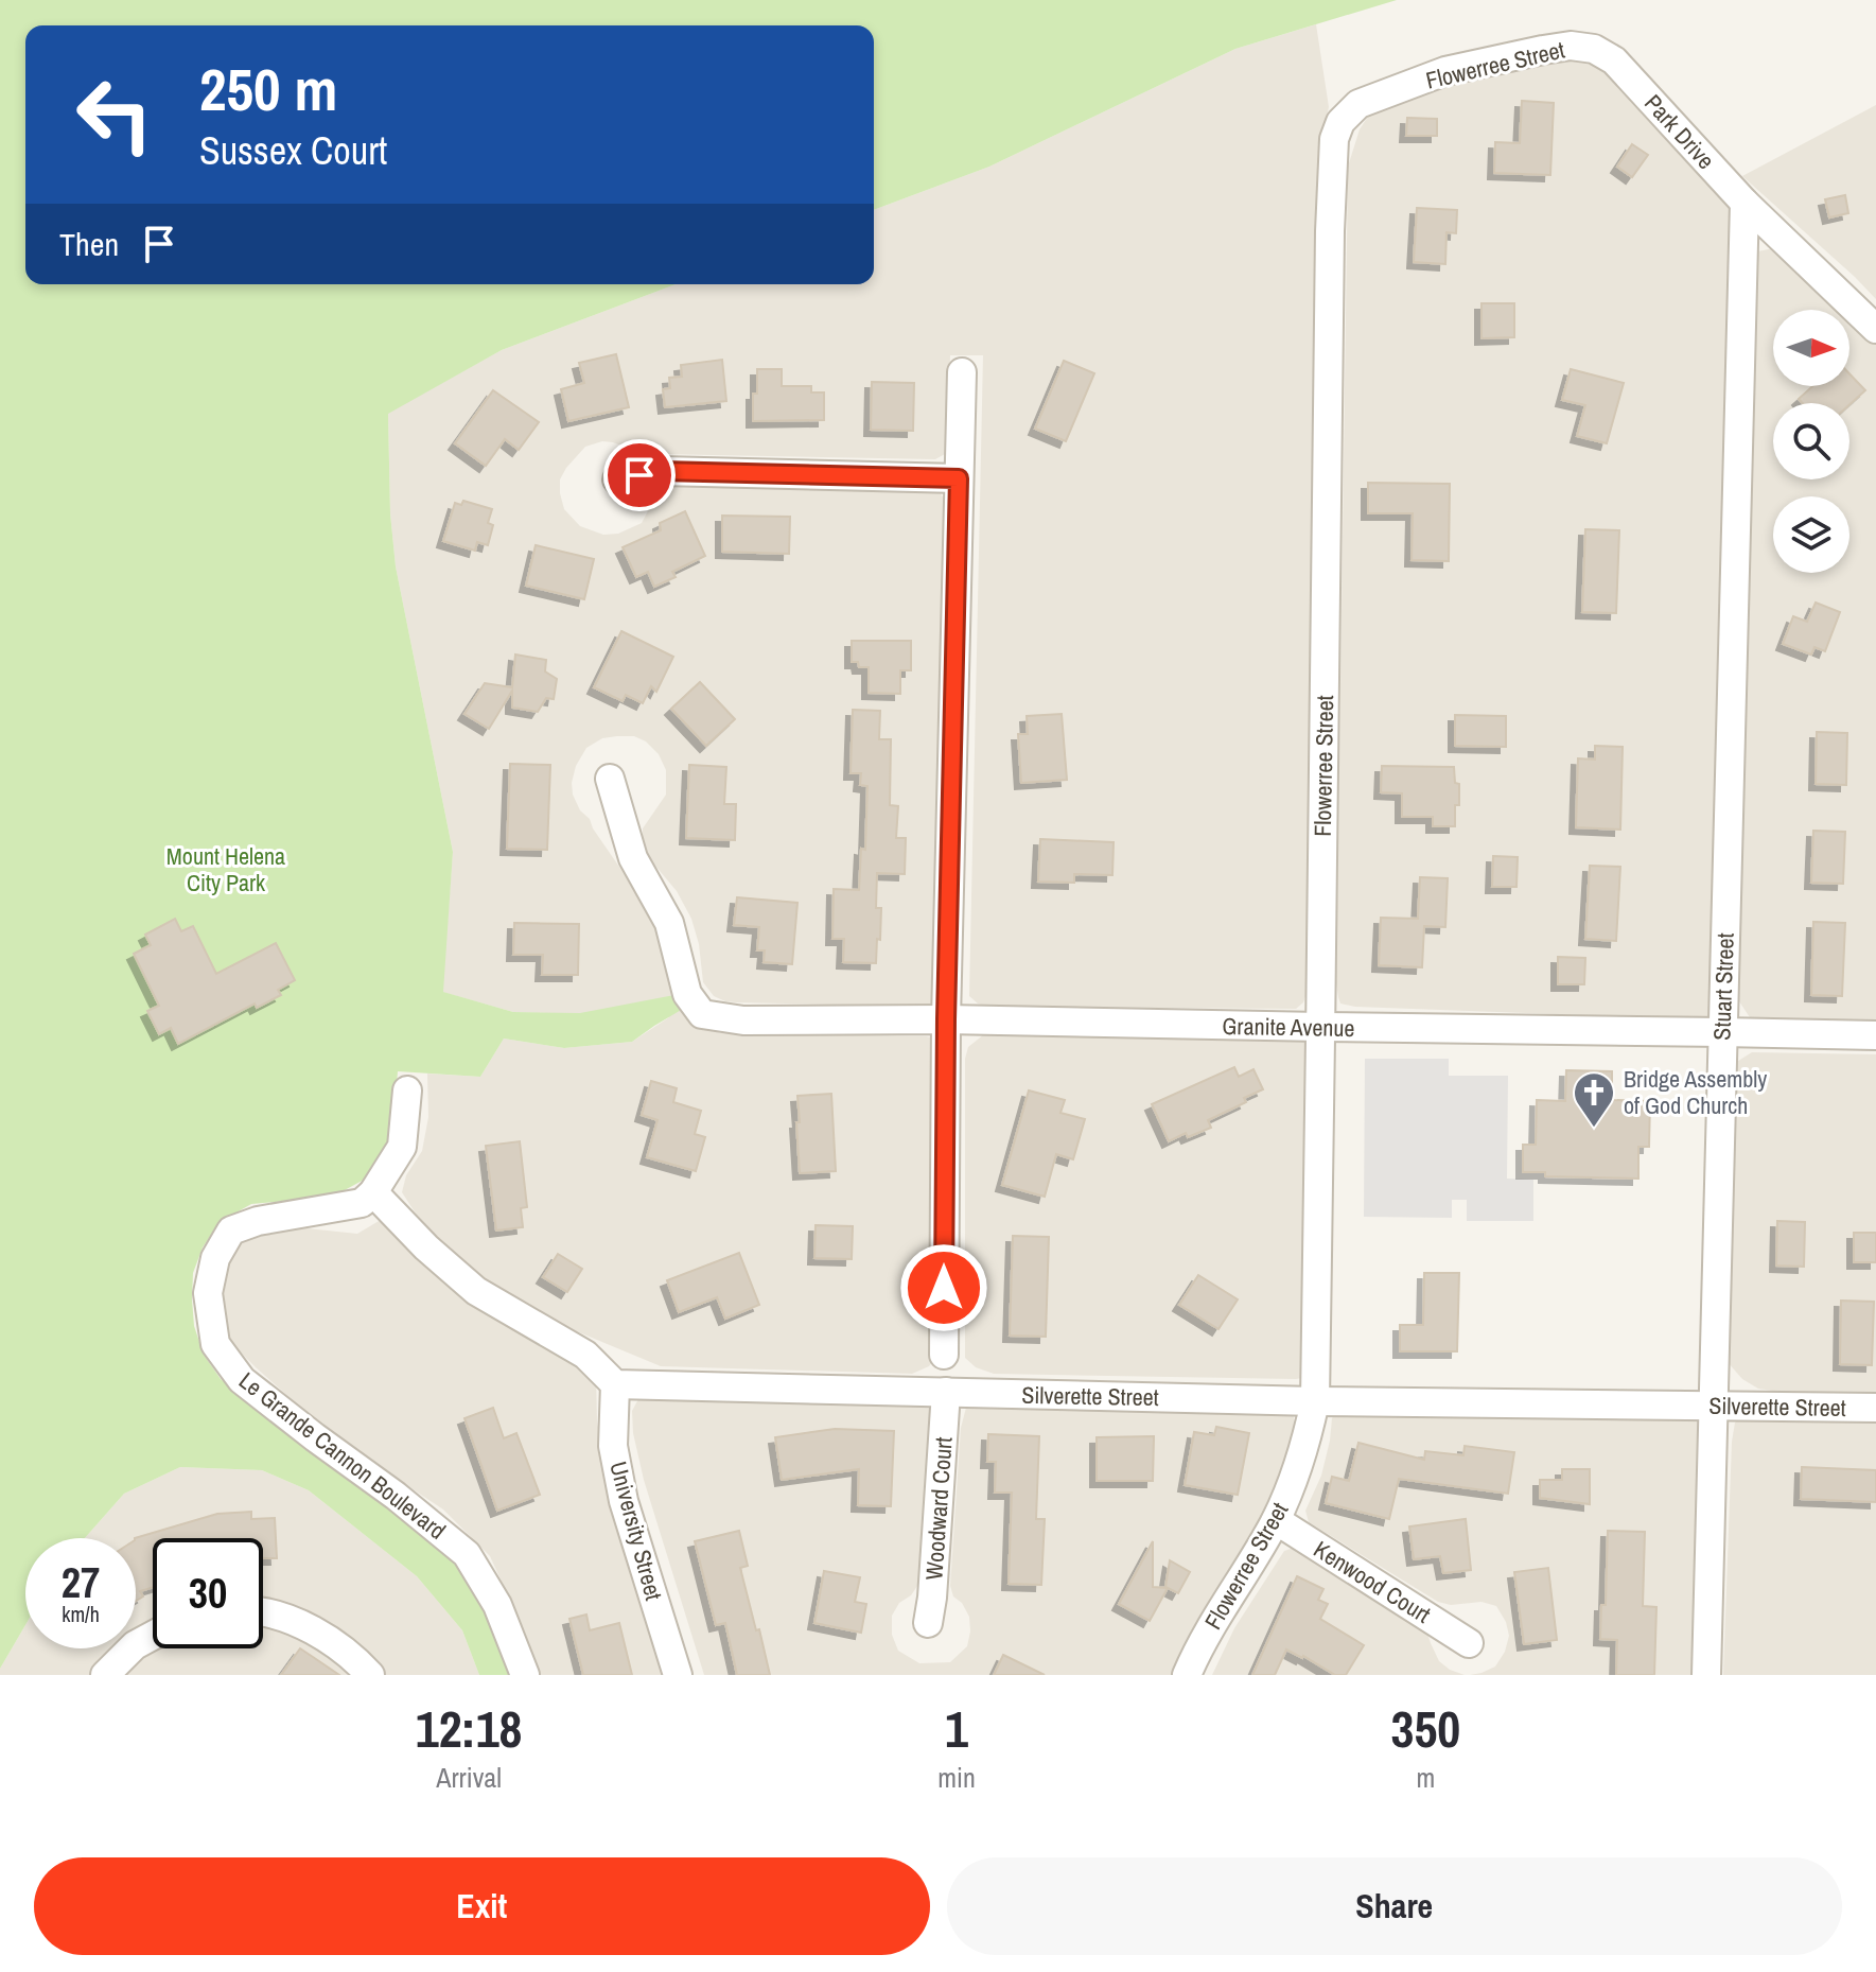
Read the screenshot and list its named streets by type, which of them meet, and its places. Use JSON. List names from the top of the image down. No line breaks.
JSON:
{"streets":{"street":["Flowerree Street","Park Drive","Stuart Street","Granite Avenue","Silverette Street","Le Grande Cannon Boulevard","Woodward Court","University Street","Kenwood Court"]},"crossings":[["Flowerree Street","Park Drive"],["Flowerree Street","Granite Avenue"],["Flowerree Street","Silverette Street"],["Flowerree Street","Kenwood Court"],["Park Drive","Stuart Street"],["Stuart Street","Granite Avenue"],["Stuart Street","Silverette Street"],["Silverette Street","Woodward Court"],["Silverette Street","University Street"]],"parks":["Mount Helena City Park"],"places":{"church":["Bridge Assembly of God Church"]},"north":"right","page":{"turn":["250 m","Sussex Court"],"then":"Then","speed":"27 km/h","limit":"30","eta":["12:18","Arrival","1","min","350","m"],"buttons":["Exit","Share"]}}
